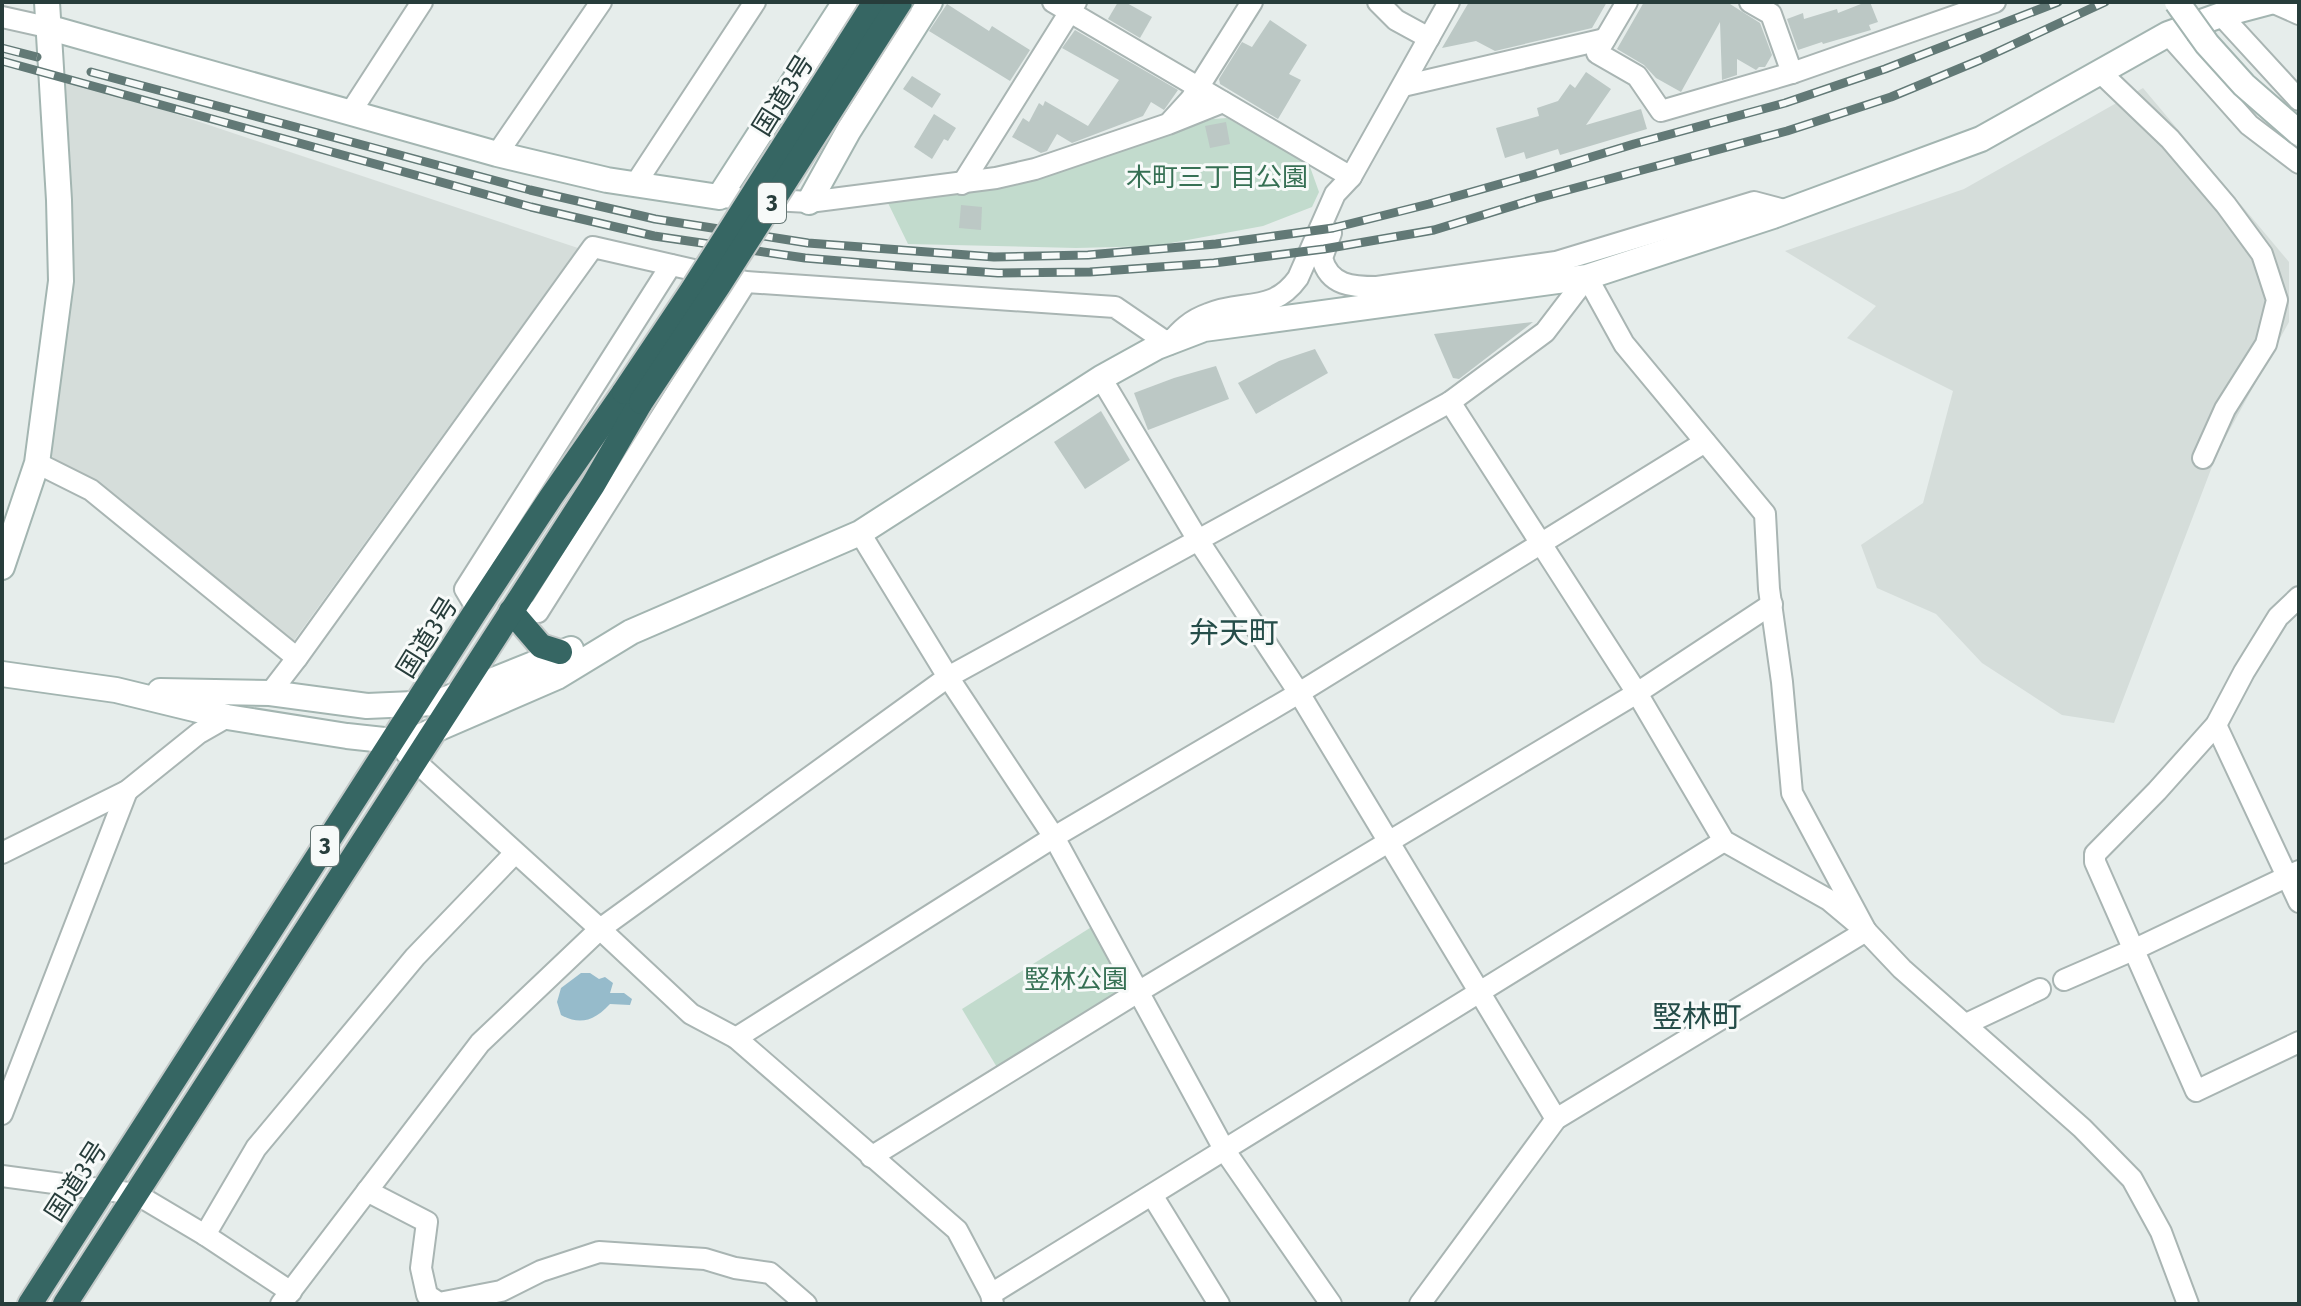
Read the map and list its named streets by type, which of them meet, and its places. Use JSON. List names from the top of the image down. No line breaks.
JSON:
{"streets":{"highway":["国道3号","3"]},"districts":["弁天町","竪林町"],"parks":["木町三丁目公園","竪林公園"]}
